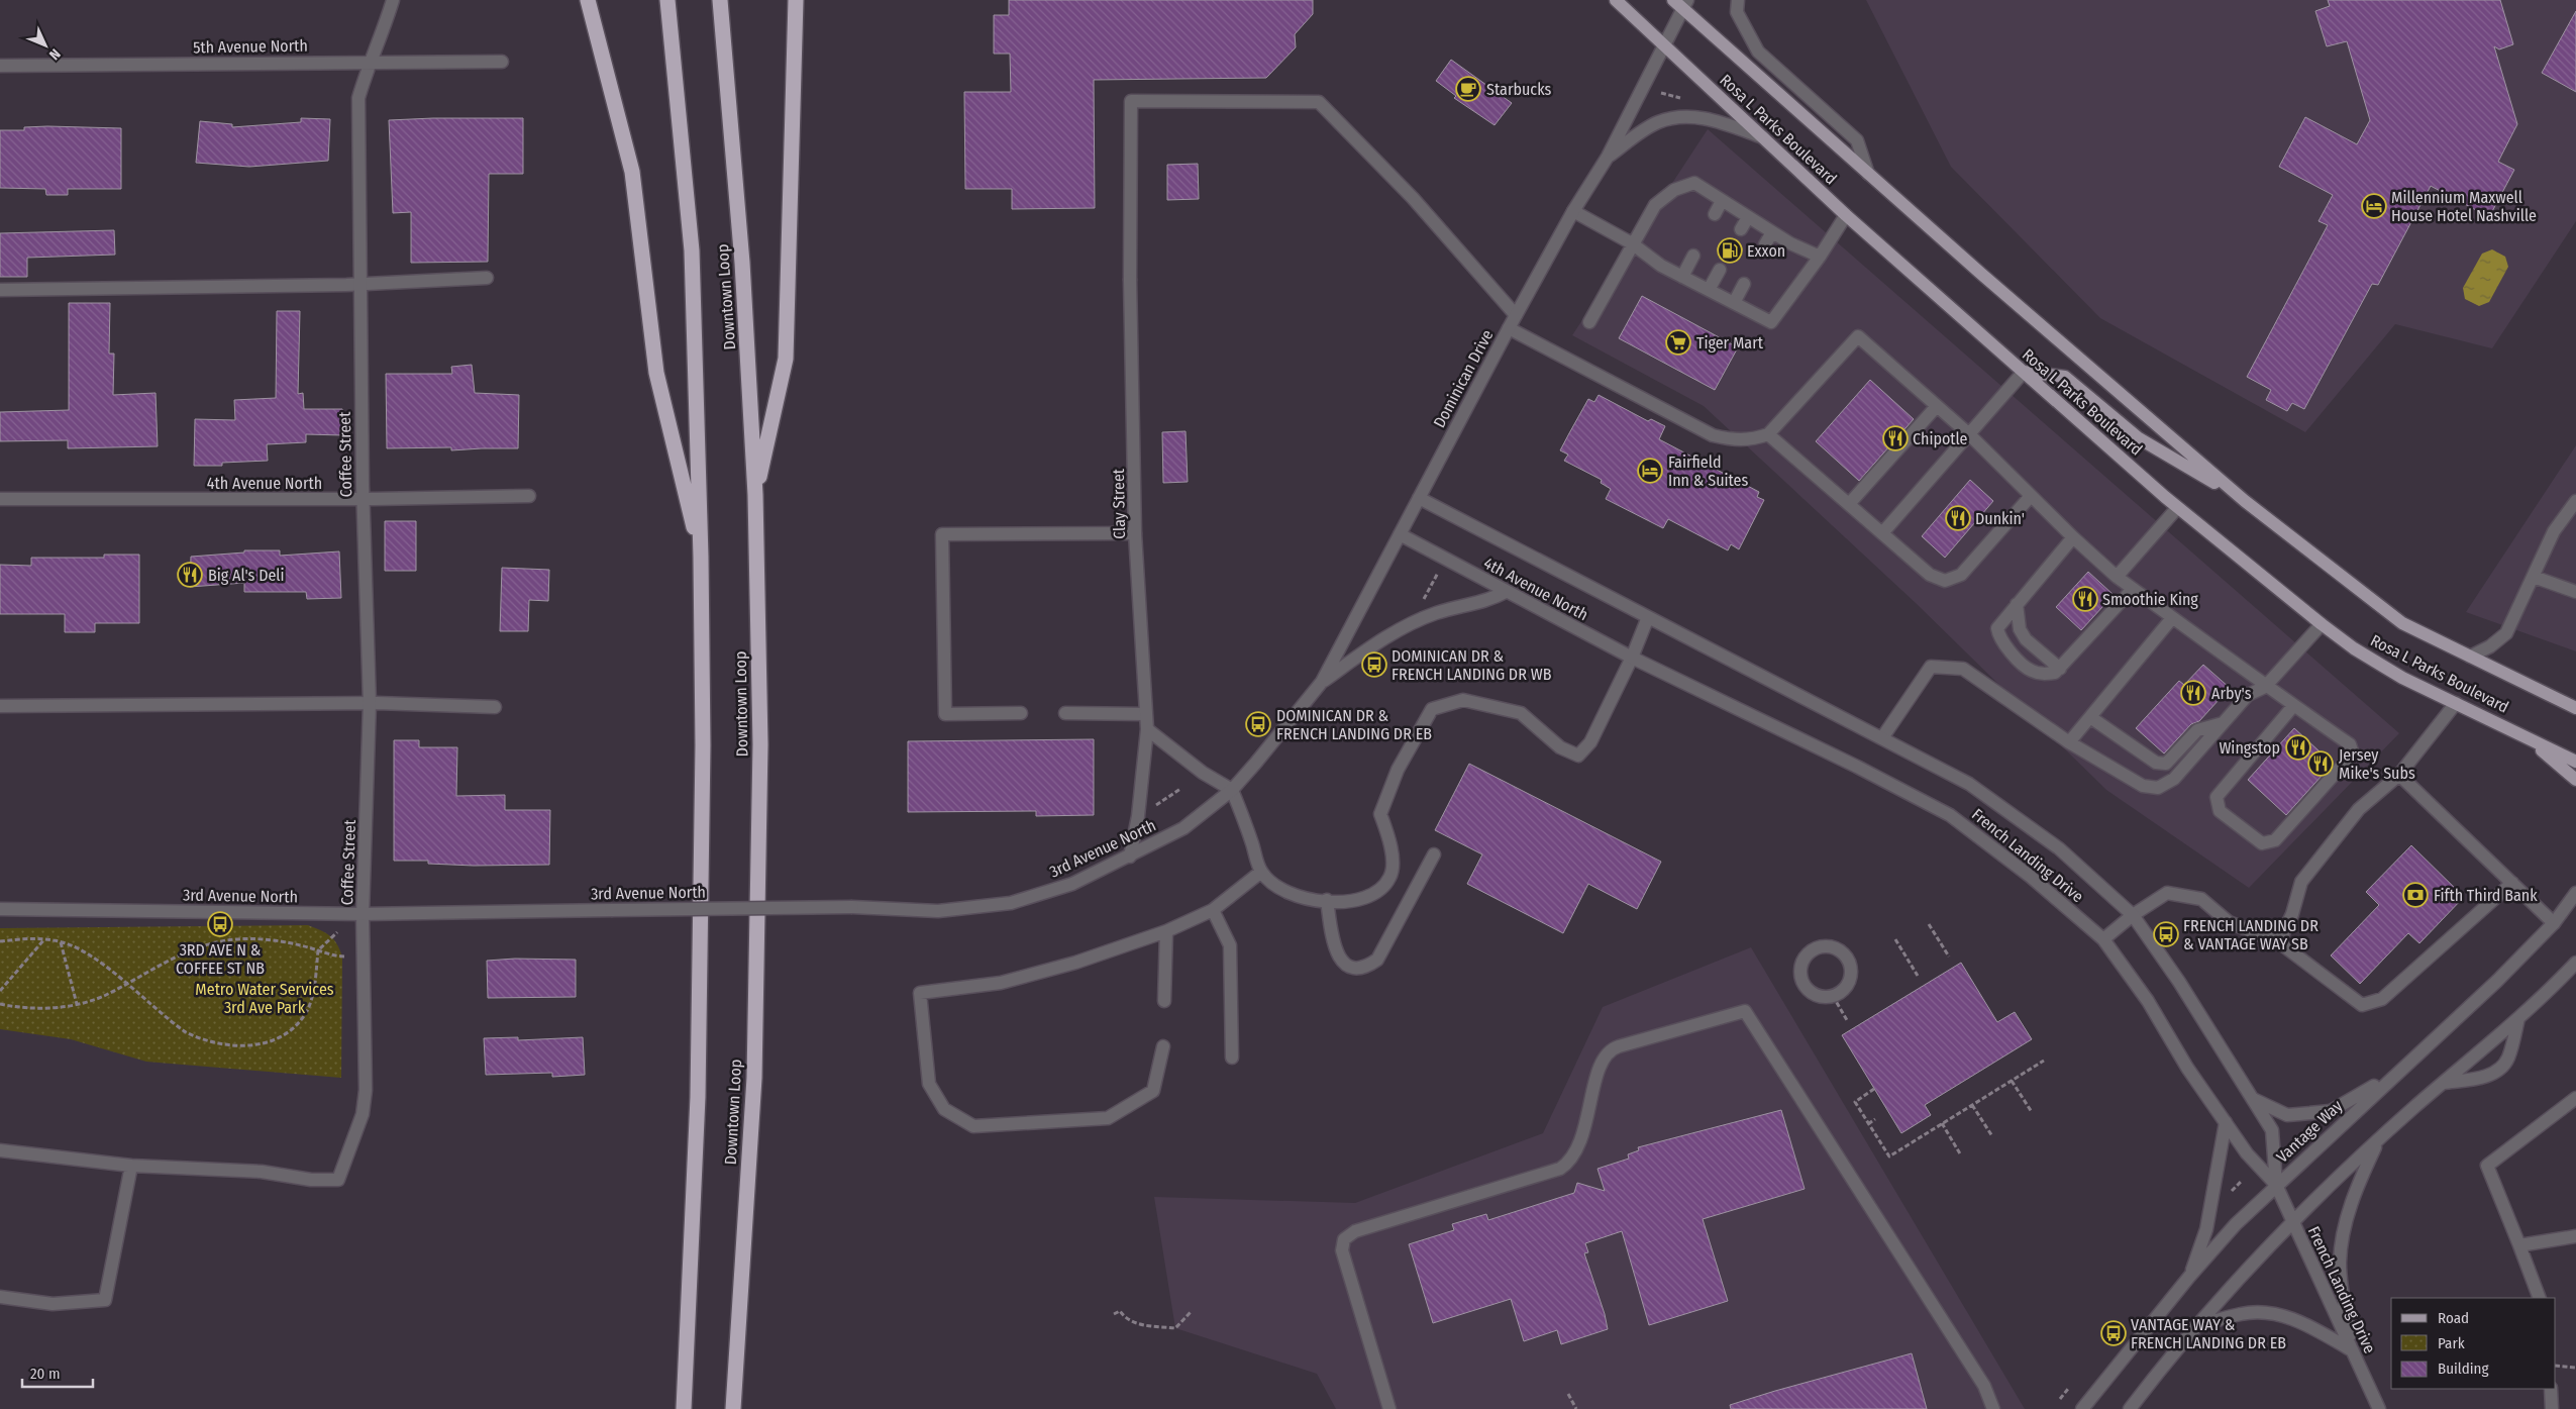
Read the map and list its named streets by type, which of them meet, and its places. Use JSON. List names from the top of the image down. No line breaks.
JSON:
{"streets":{"highway":["Downtown Loop"],"main road":["Rosa L Parks Boulevard"],"street":["5th Avenue North","Dominican Drive","Coffee Street","4th Avenue North","Clay Street","3rd Avenue North","French Landing Drive","Vantage Way"]},"crossings":[["5th Avenue North","Coffee Street"],["Rosa L Parks Boulevard","Dominican Drive"],["Dominican Drive","4th Avenue North"],["Dominican Drive","Clay Street"],["Dominican Drive","3rd Avenue North"],["Coffee Street","4th Avenue North"],["Coffee Street","3rd Avenue North"],["4th Avenue North","French Landing Drive"],["Clay Street","3rd Avenue North"],["French Landing Drive","Vantage Way"]],"parks":["Metro Water Services 3rd Ave Park"],"places":{"cafe":["Starbucks"],"hotel":["Millennium Maxwell House Hotel Nashville","Fairfield Inn & Suites"],"fuel station":["Exxon"],"supermarket":["Tiger Mart"],"restaurant":["Chipotle","Dunkin'","Big Al's Deli","Smoothie King","Arby's","Wingstop","Jersey Mike's Subs"],"bus stop":["DOMINICAN DR & FRENCH LANDING DR WB","DOMINICAN DR & FRENCH LANDING DR EB","3RD AVE N & COFFEE ST NB","FRENCH LANDING DR & VANTAGE WAY SB","VANTAGE WAY & FRENCH LANDING DR EB"],"bank":["Fifth Third Bank"]},"legend":["Road","Park","Building"],"scale_bar":"20 m","north":"bottom right"}
